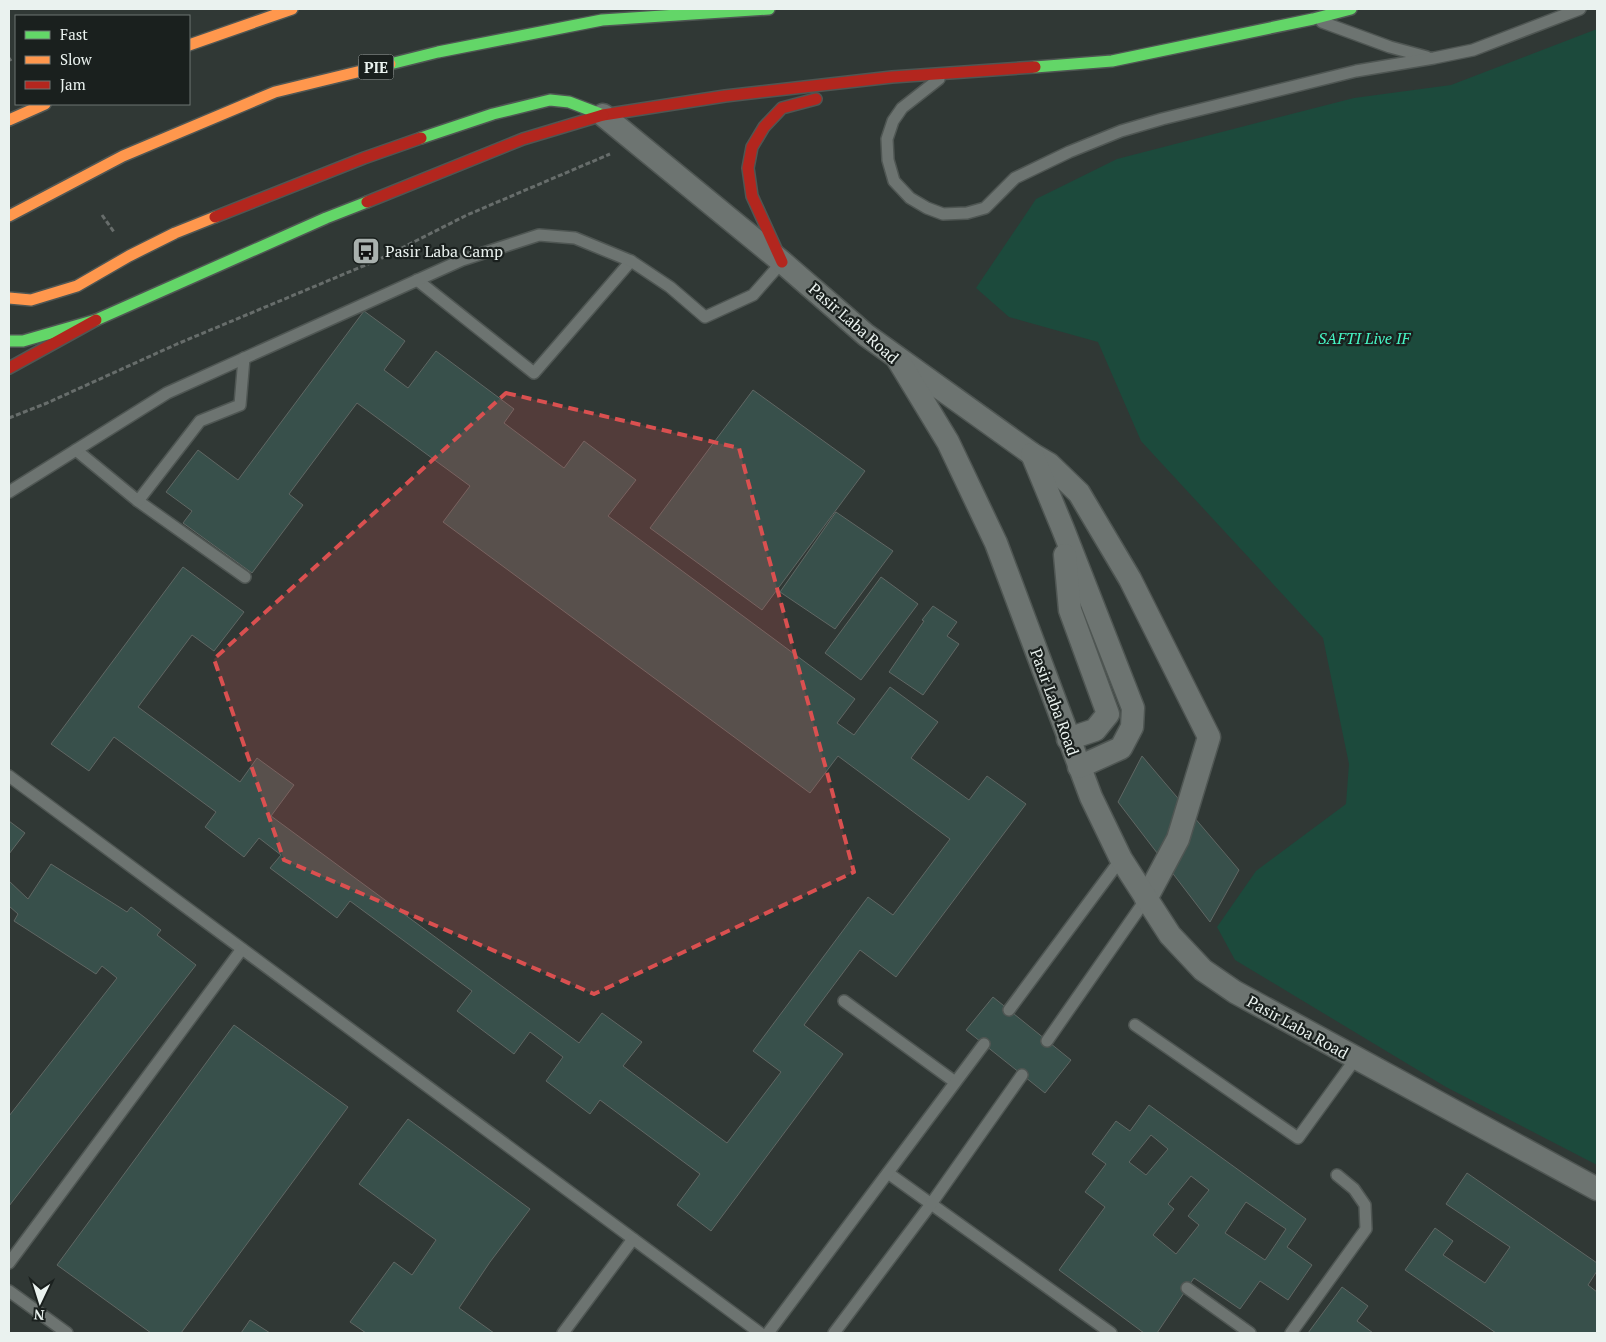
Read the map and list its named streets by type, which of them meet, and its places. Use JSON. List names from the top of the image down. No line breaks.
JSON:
{"streets":{"main road":["PIE"],"street":["Pasir Laba Road"]},"parks":["SAFTI Live IF"],"places":{"bus stop":["Pasir Laba Camp"]},"legend":["Fast","Slow","Jam"],"north":"bottom"}
